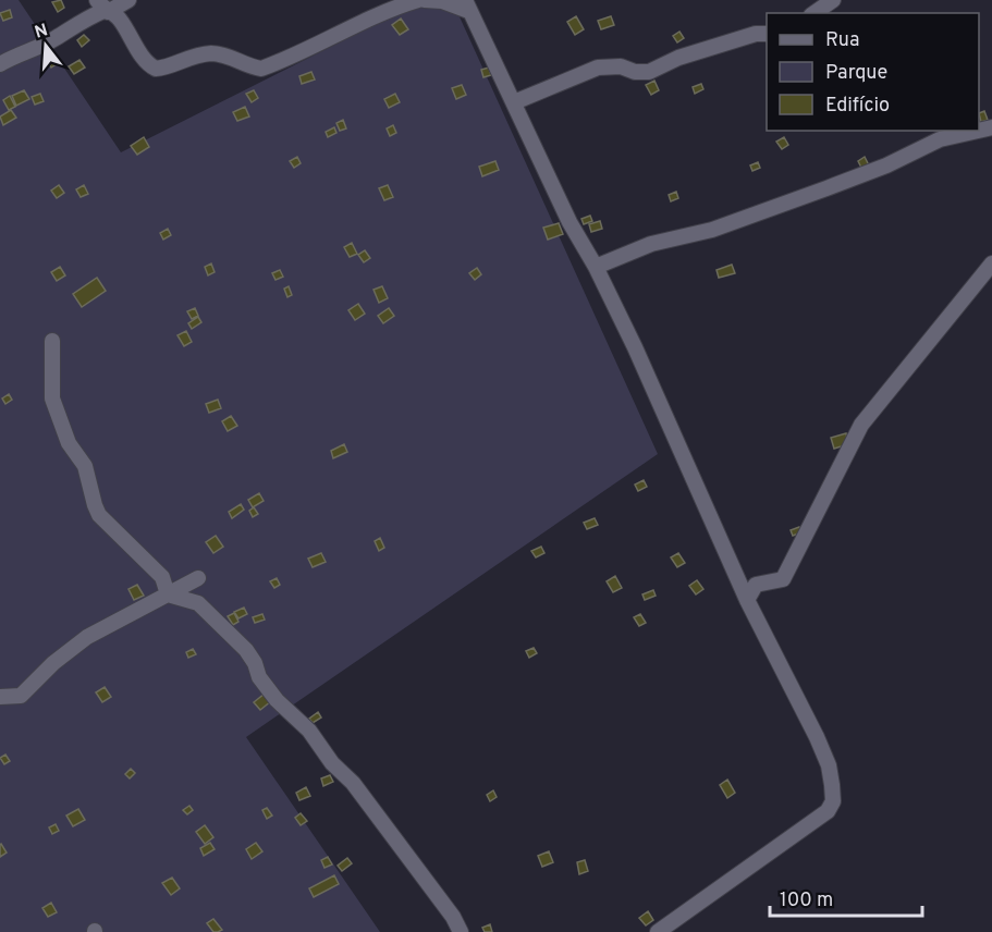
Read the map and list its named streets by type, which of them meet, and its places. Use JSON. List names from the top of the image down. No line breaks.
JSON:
{"legend":["Rua","Parque","Edifício"],"scale_bar":"100 m","north":"top"}
